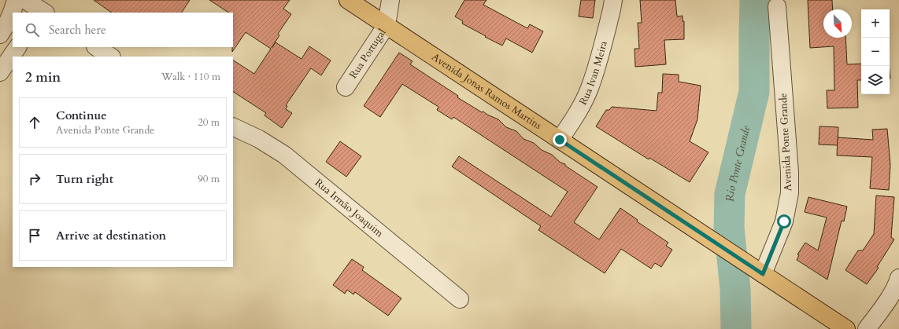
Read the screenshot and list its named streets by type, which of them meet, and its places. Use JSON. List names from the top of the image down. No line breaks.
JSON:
{"streets":{"main road":["Avenida Jonas Ramos Martins"],"street":["Rua Portugal","Rua Ivan Meira","Avenida Ponte Grande","Rua Irmão Joaquim"]},"crossings":[["Rua Portugal","Avenida Jonas Ramos Martins"],["Rua Ivan Meira","Avenida Jonas Ramos Martins"],["Avenida Jonas Ramos Martins","Avenida Ponte Grande"]],"water":["Rio Ponte Grande"],"north":"bottom right","page":{"map_buttons":["+","−"],"search":"Search here","heading":["2 min","Walk · 110 m"],"list":[["Continue","Avenida Ponte Grande","20 m"],["Turn right","90 m"],"Arrive at destination"]}}
